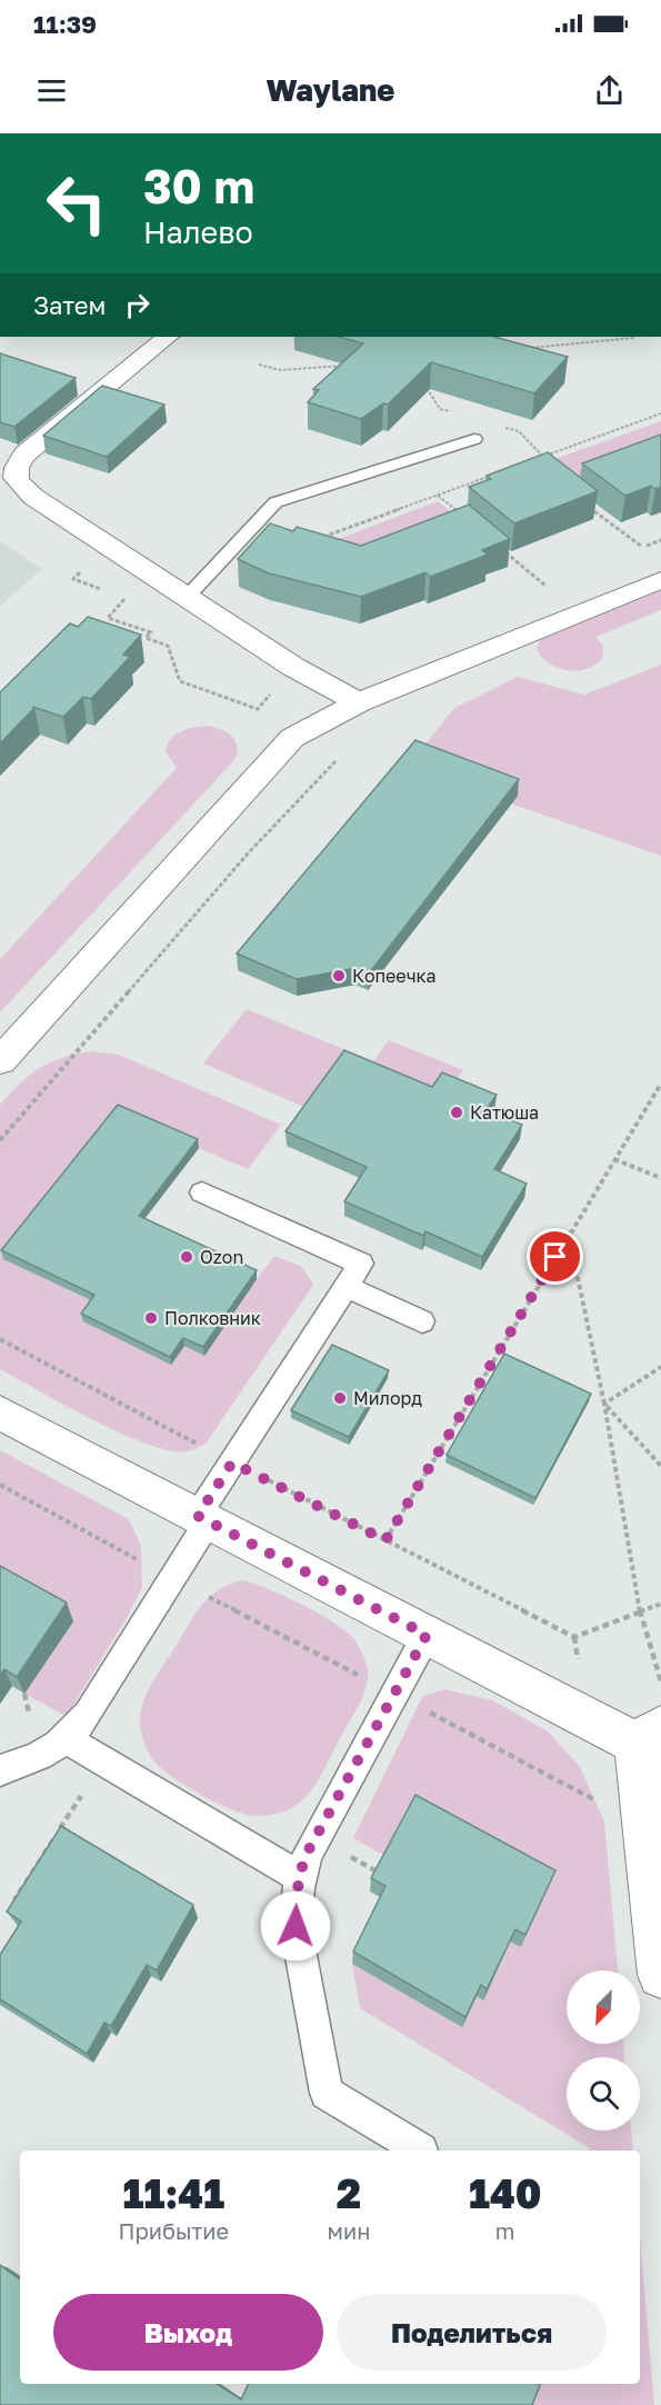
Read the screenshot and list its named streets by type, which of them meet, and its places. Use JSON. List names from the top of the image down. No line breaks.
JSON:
{"places":["Копеечка","Катюша","Ozon","Полковник","Милорд"],"north":"bottom left","page":{"status":"11:39","header":"Waylane","turn":["30 m","Налево"],"then":"Затем","eta":["11:41","Прибытие","2","мин","140","m"],"buttons":["Выход","Поделиться"]}}
